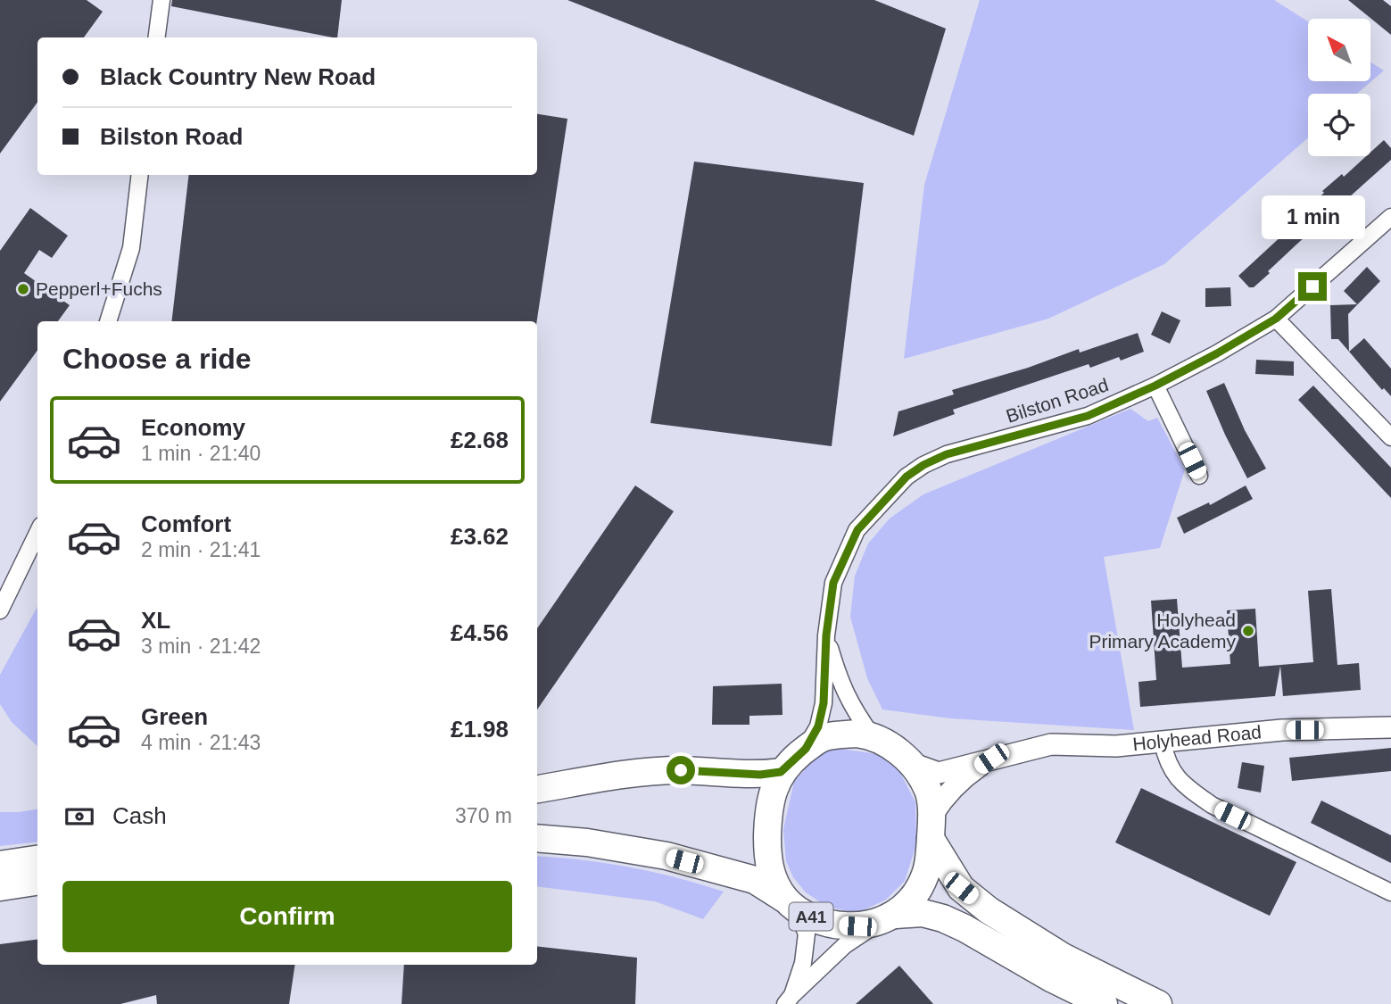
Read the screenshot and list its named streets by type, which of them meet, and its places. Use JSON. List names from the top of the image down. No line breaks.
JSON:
{"streets":{"highway":["A41"],"street":["Bilston Road","Holyhead Road"]},"crossings":[["Bilston Road","Holyhead Road"],["Bilston Road","A41"],["Holyhead Road","A41"]],"places":["Pepperl+Fuchs","Holyhead Primary Academy"],"north":"top left","page":{"banner":["Black Country New Road","Bilston Road"],"bubble":"1 min","heading":"Choose a ride","list":[{"name":"Economy","note":"1 min · 21:40","value":"£2.68"},{"name":"Comfort","note":"2 min · 21:41","value":"£3.62"},{"name":"XL","note":"3 min · 21:42","value":"£4.56"},{"name":"Green","note":"4 min · 21:43","value":"£1.98"}],"pay":["Cash","370 m"],"buttons":"Confirm"}}
